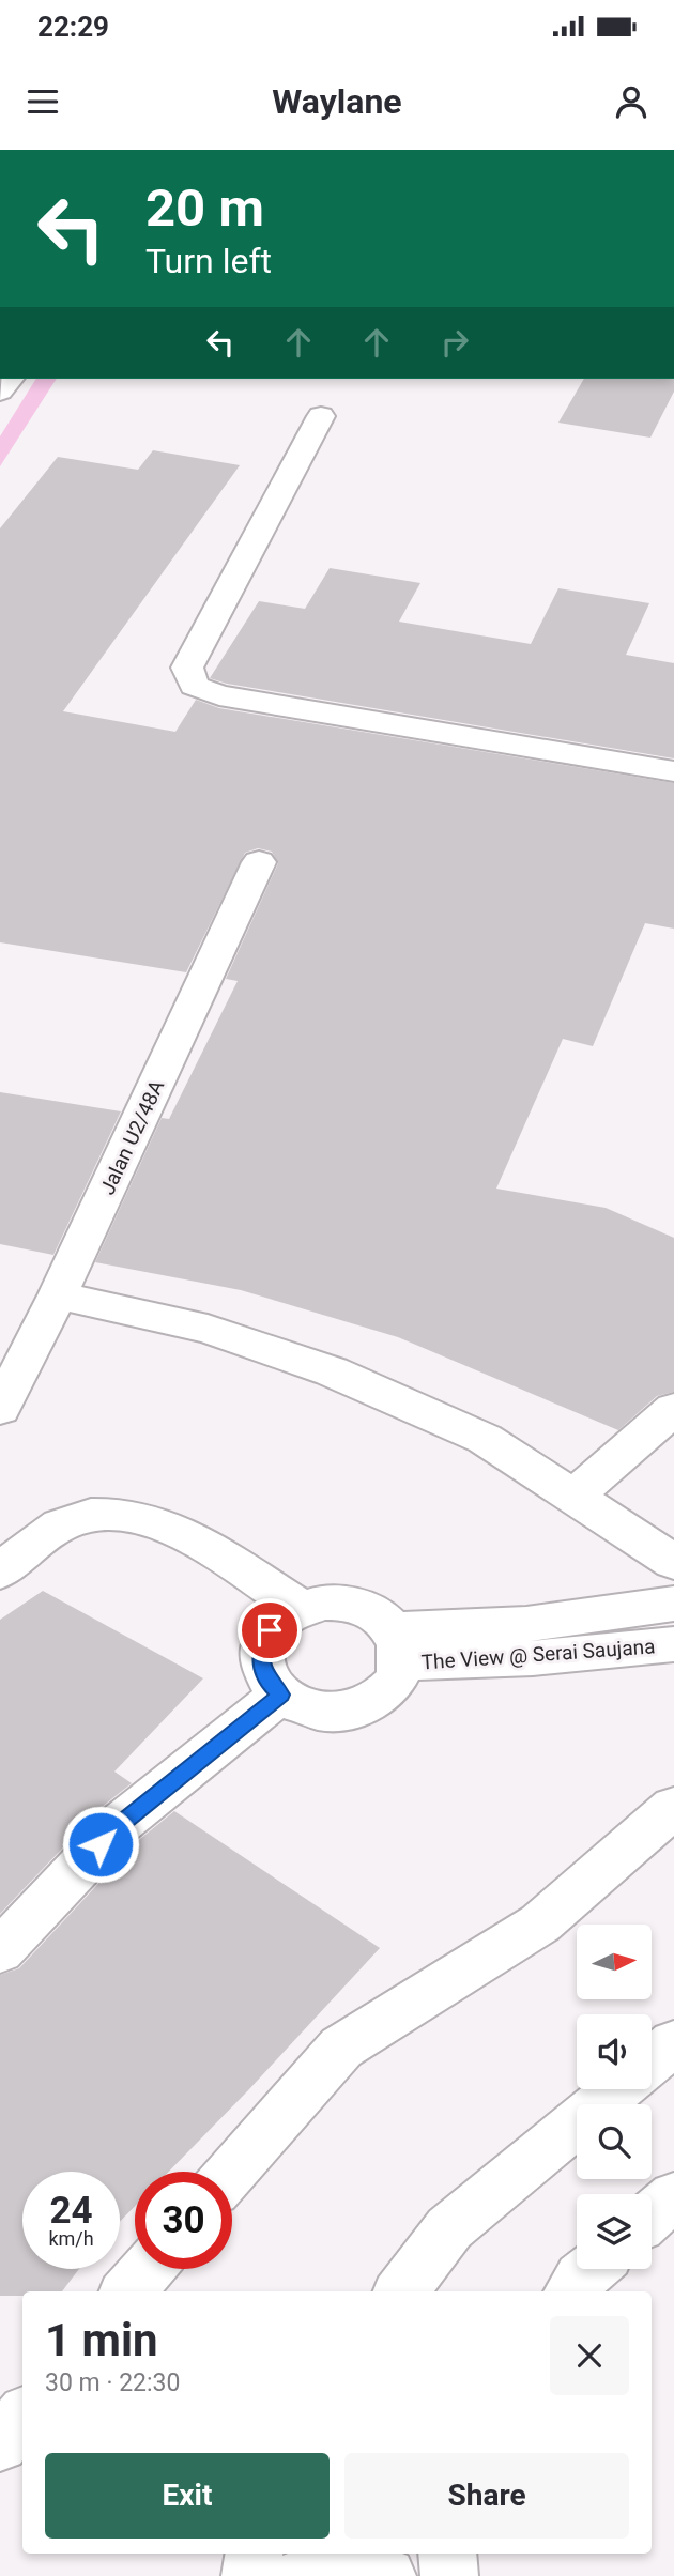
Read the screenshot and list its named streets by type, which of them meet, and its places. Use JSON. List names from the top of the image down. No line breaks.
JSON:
{"streets":{"street":["Jalan U2/48A","The View @ Serai Saujana"]},"north":"right","page":{"status":"22:29","header":"Waylane","turn":["20 m","Turn left"],"speed":"24 km/h","limit":"30","heading":["1 min","30 m · 22:30"],"buttons":["Exit","Share"]}}
